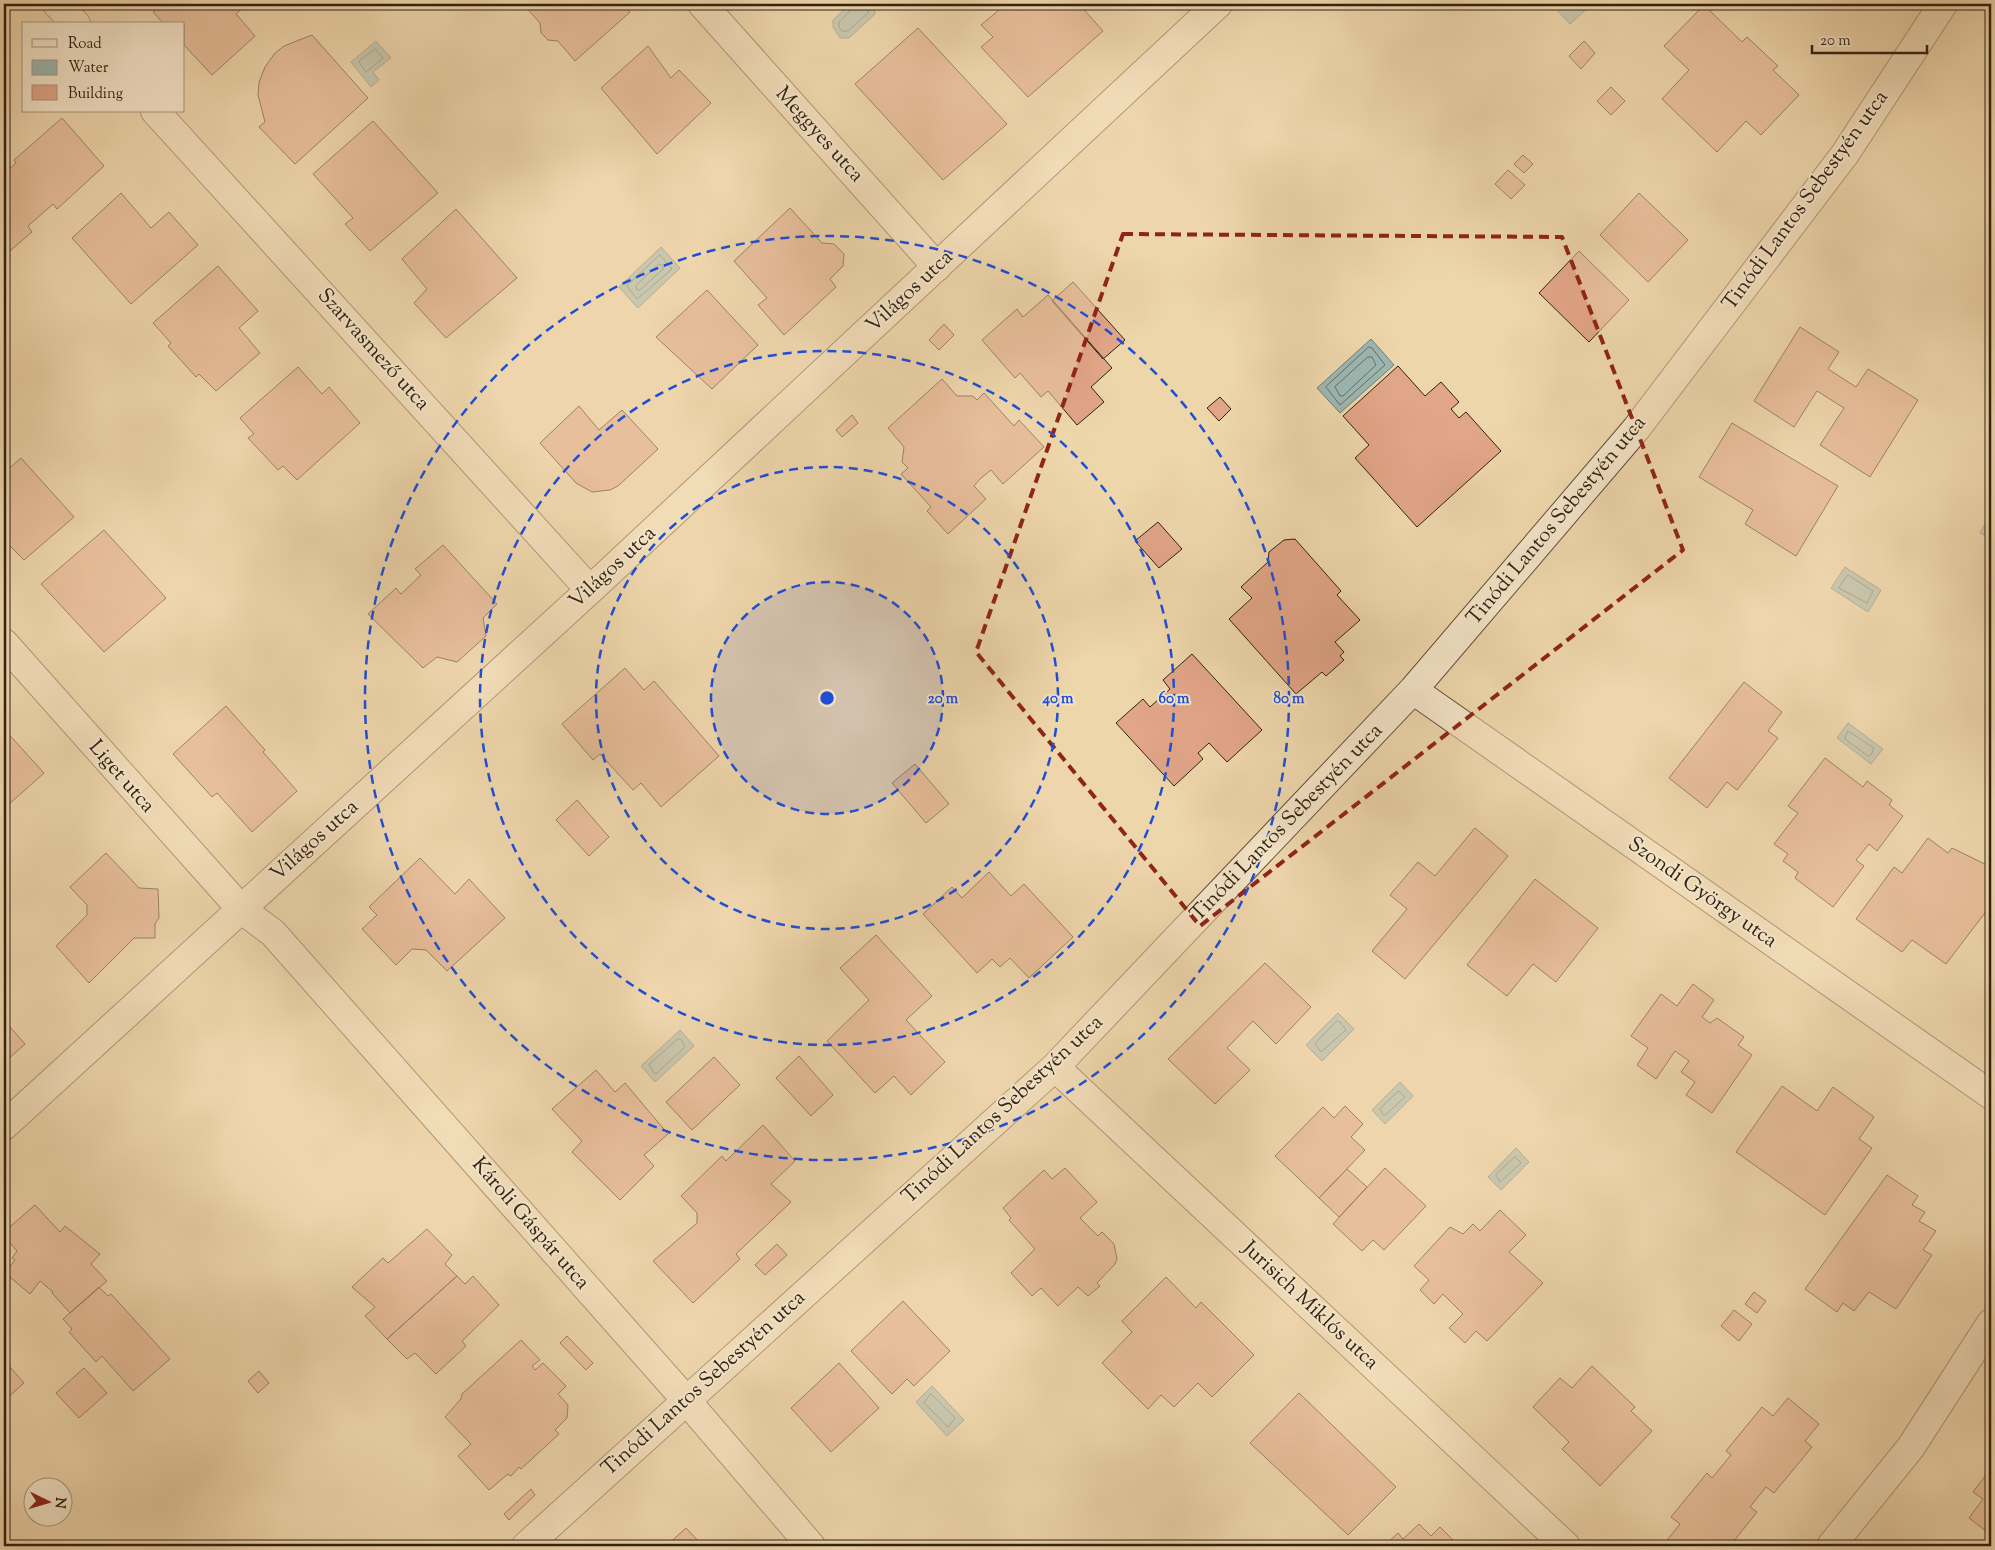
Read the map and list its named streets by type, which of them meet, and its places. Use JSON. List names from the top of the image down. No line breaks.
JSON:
{"streets":{"street":["Meggyes utca","Tinódi Lantos Sebestyén utca","Világos utca","Szarvasmező utca","Liget utca","Szondi György utca","Károli Gáspár utca","Jurisich Miklós utca"]},"crossings":[["Meggyes utca","Világos utca"],["Tinódi Lantos Sebestyén utca","Szondi György utca"],["Tinódi Lantos Sebestyén utca","Károli Gáspár utca"],["Tinódi Lantos Sebestyén utca","Jurisich Miklós utca"],["Világos utca","Szarvasmező utca"],["Világos utca","Liget utca"],["Világos utca","Károli Gáspár utca"],["Liget utca","Károli Gáspár utca"]],"legend":["Road","Water","Building"],"scale_bar":"20 m","north":"right","rings":["20 m","40 m","60 m","80 m"]}
